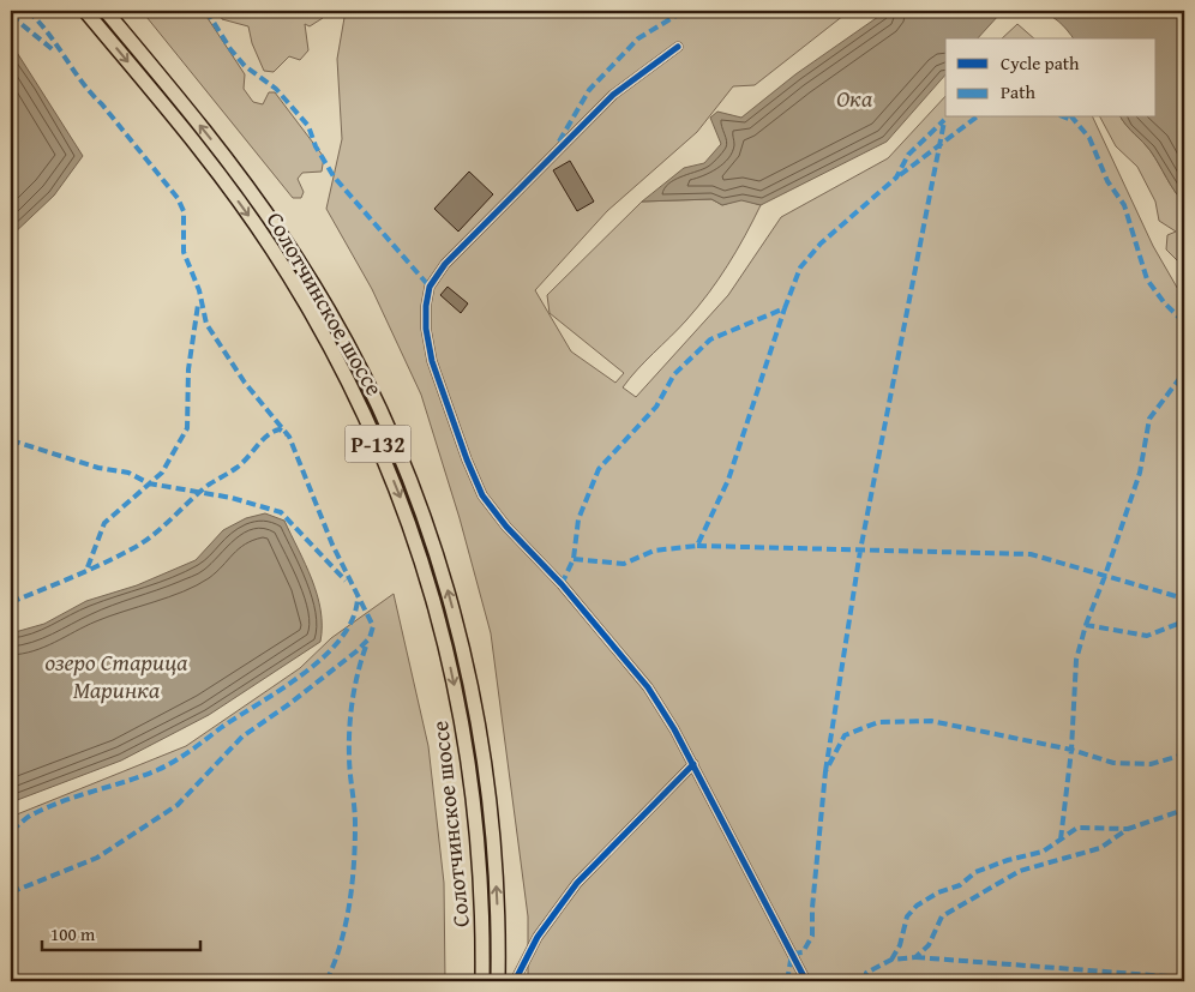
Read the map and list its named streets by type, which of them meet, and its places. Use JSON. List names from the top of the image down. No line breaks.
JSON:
{"streets":{"main road":["Солотчинское шоссе","Р-132"]},"water":["Ока","озеро Старица Маринка"],"legend":["Cycle path","Path"],"scale_bar":"100 m"}
